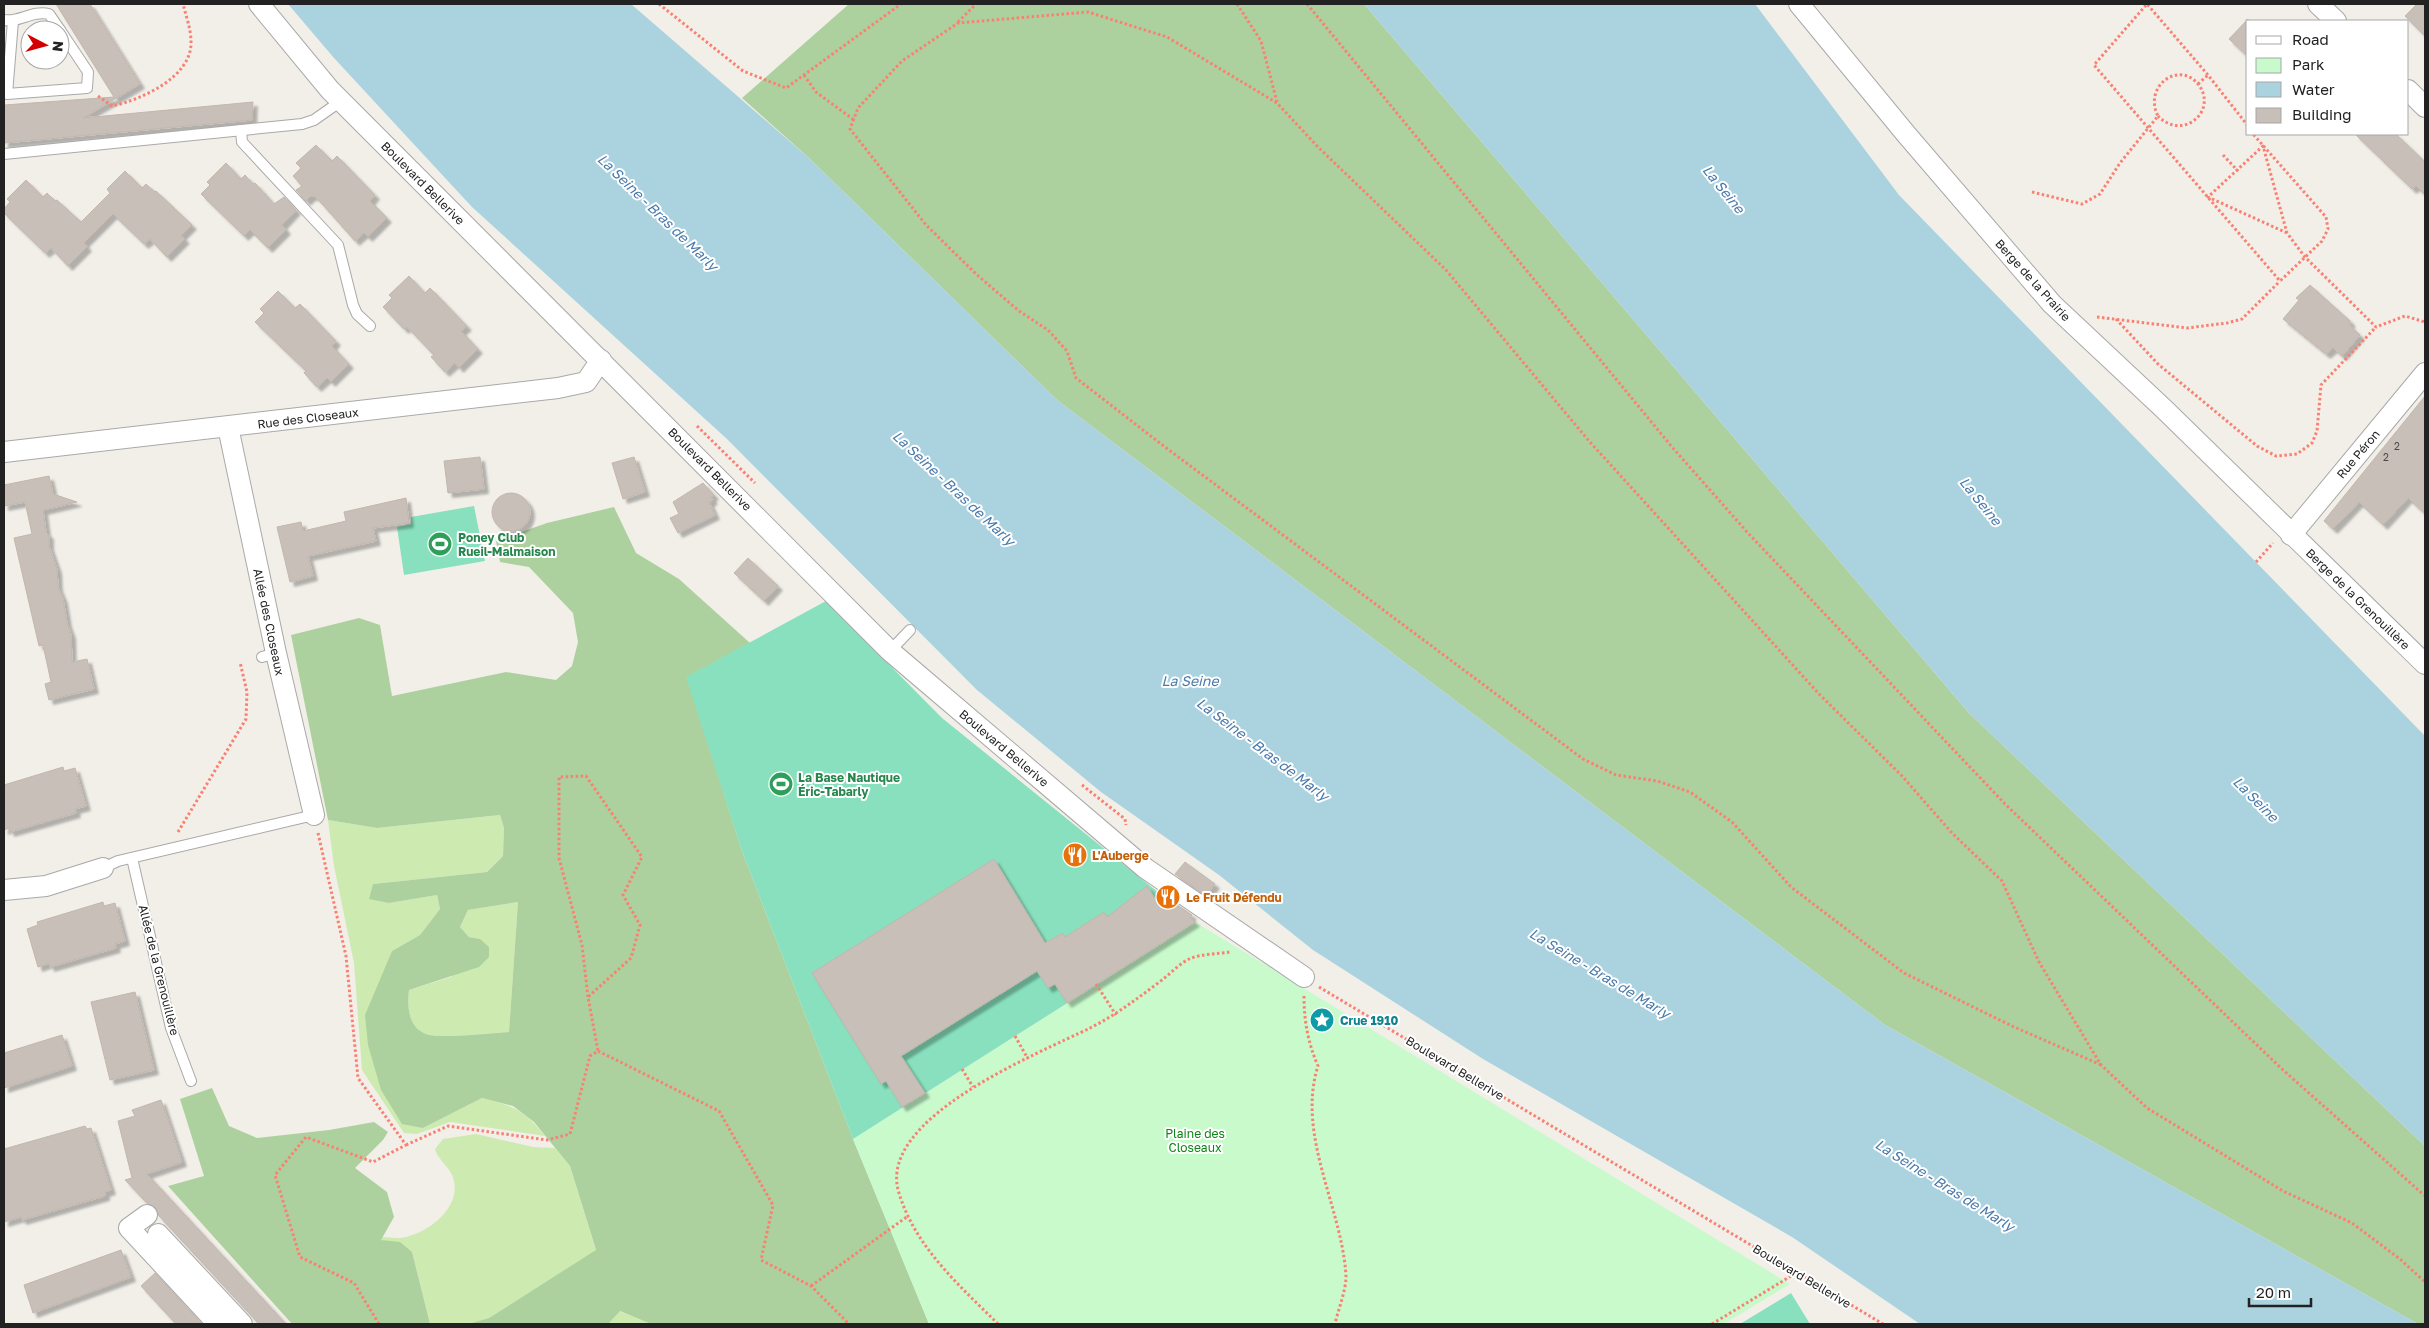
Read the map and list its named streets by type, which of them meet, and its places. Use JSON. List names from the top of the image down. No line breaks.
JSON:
{"streets":{"street":["Boulevard Bellerive","Berge de la Prairie","Rue des Closeaux","Rue Péron","Berge de la Grenouillère","Allée des Closeaux"],"lane":["Allée de la Grenouillère"]},"crossings":[["Boulevard Bellerive","Rue des Closeaux"],["Berge de la Prairie","Rue Péron"],["Berge de la Prairie","Berge de la Grenouillère"],["Rue des Closeaux","Allée des Closeaux"],["Rue Péron","Berge de la Grenouillère"]],"water":["La Seine","La Seine - Bras de Marly"],"parks":["Plaine des Closeaux"],"places":{"sports":["Poney Club Rueil-Malmaison","La Base Nautique Éric-Tabarly"],"restaurant":["L'Auberge","Le Fruit Défendu"],"place":["Crue 1910"]},"house_numbers":["2","2"],"legend":["Road","Park","Water","Building"],"scale_bar":"20 m","north":"right"}
